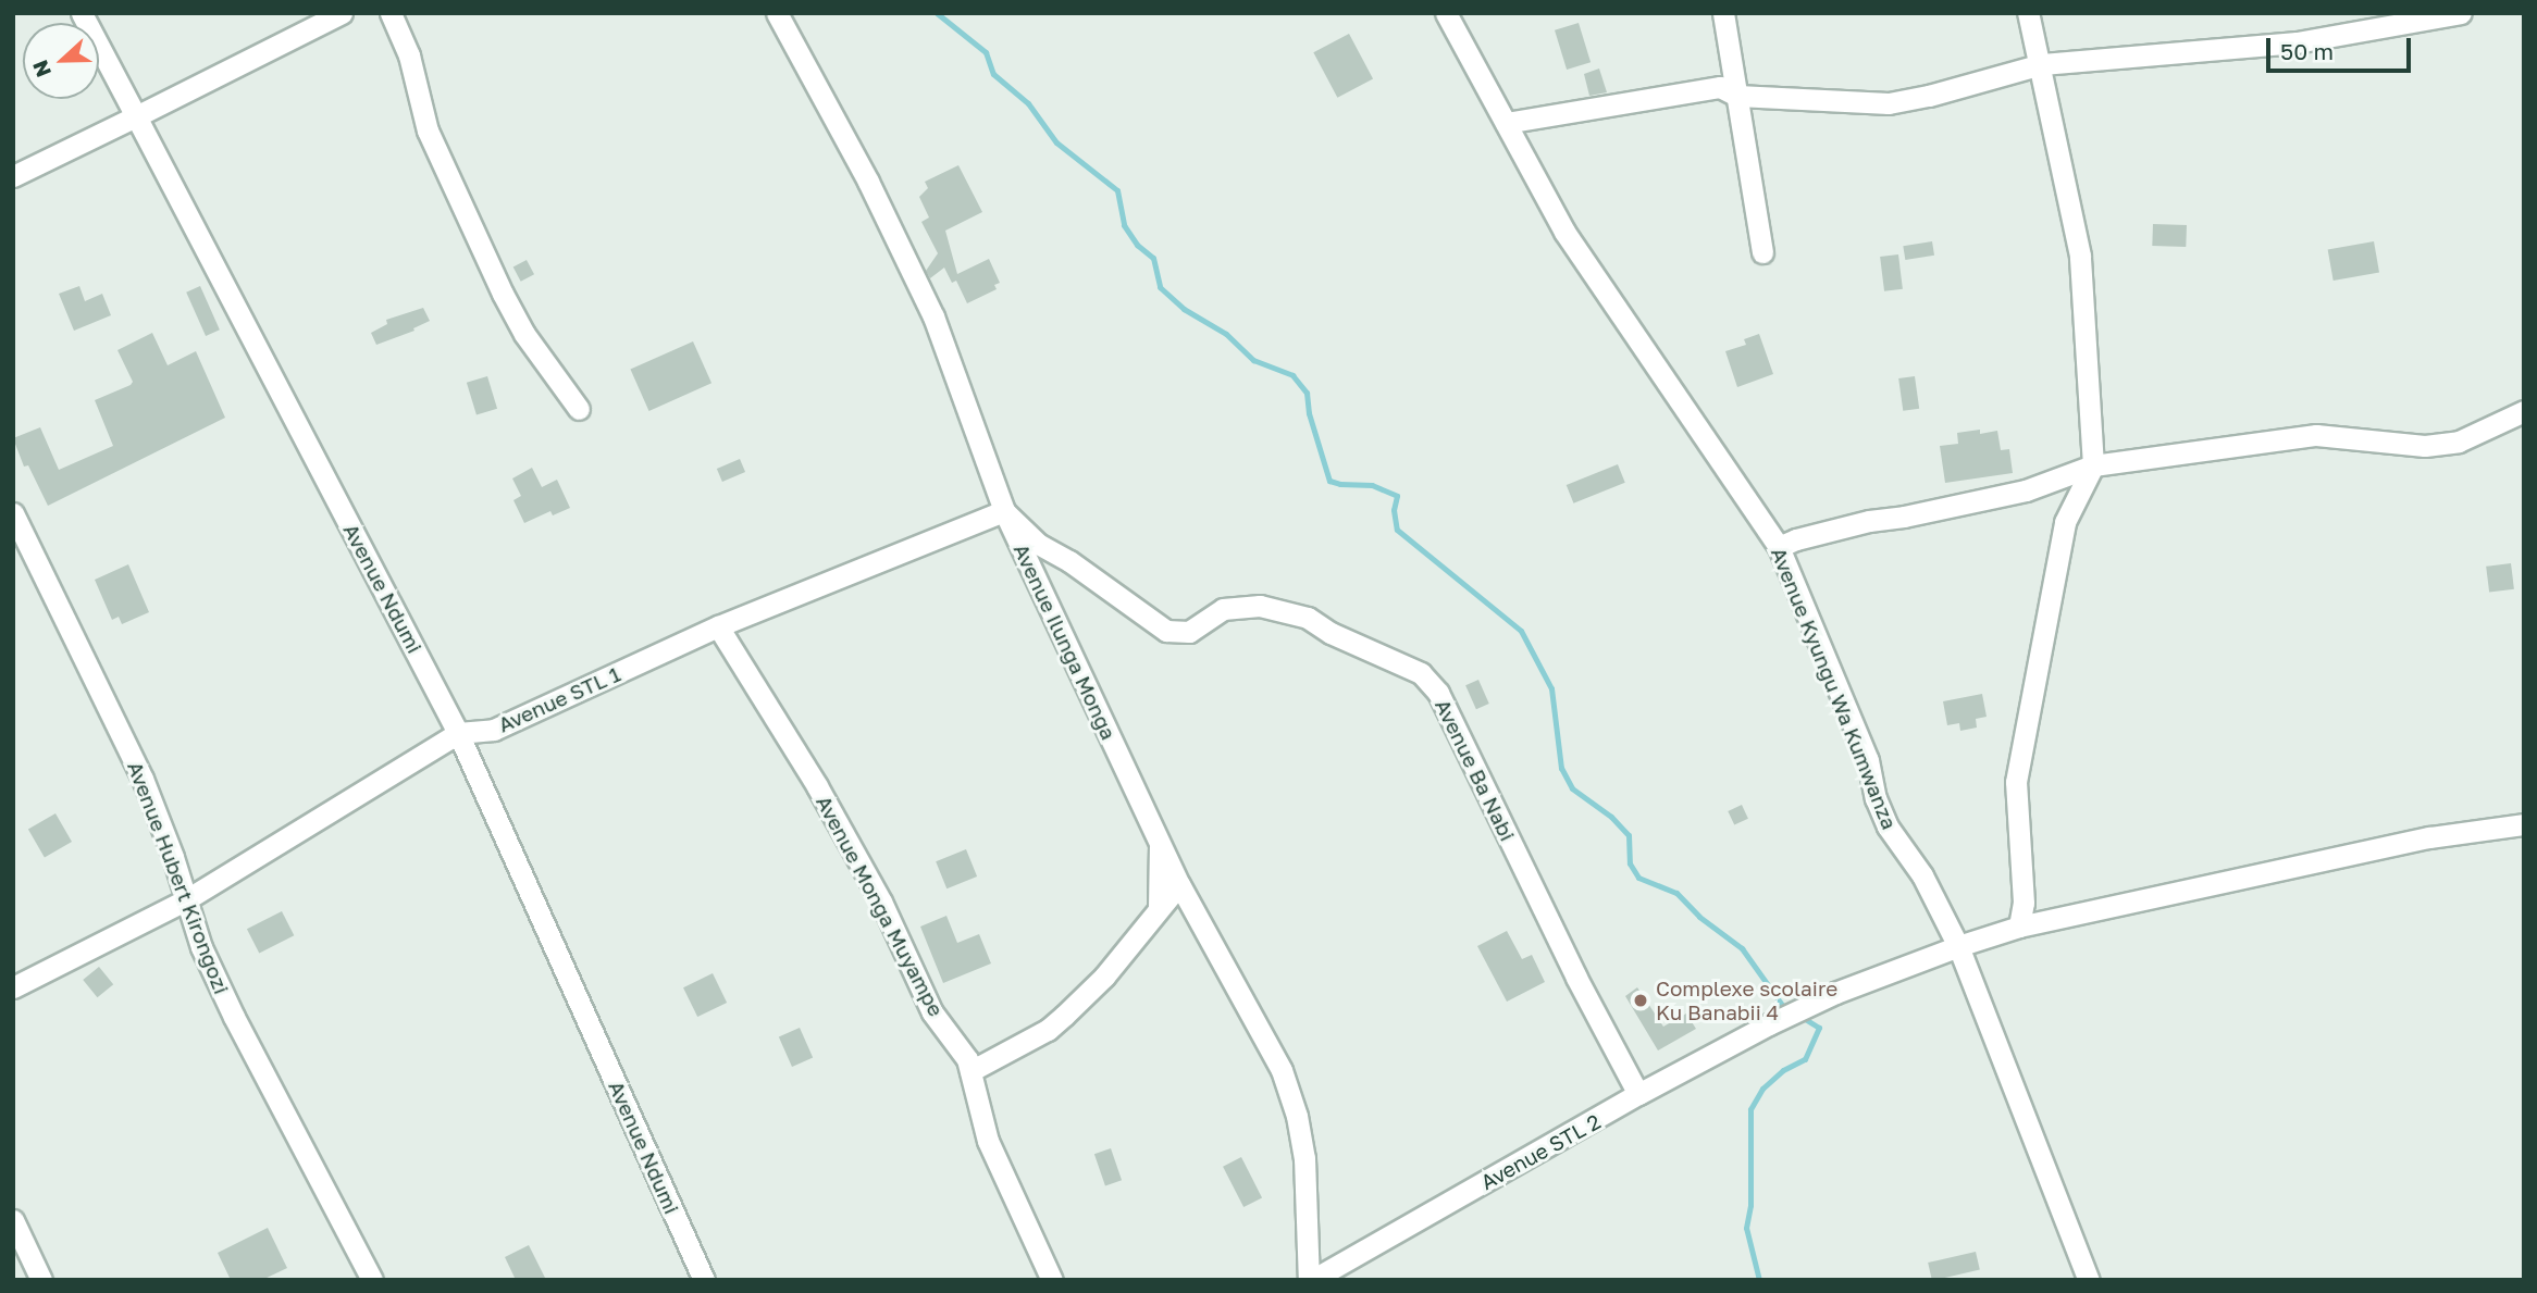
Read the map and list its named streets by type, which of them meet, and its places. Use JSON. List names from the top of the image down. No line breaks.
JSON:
{"streets":{"street":["Avenue Ndumi","Avenue Ilunga Monga","Avenue Kyungu Wa Kumwanza","Avenue STL 1","Avenue Ba Nabi","Avenue Hubert Kirongozi","Avenue Monga Muyampe","Avenue STL 2"]},"crossings":[["Avenue Ndumi","Avenue STL 1"],["Avenue Ilunga Monga","Avenue STL 1"],["Avenue Ilunga Monga","Avenue Ba Nabi"],["Avenue Ilunga Monga","Avenue STL 2"],["Avenue Kyungu Wa Kumwanza","Avenue STL 2"],["Avenue STL 1","Avenue Ba Nabi"],["Avenue STL 1","Avenue Hubert Kirongozi"],["Avenue STL 1","Avenue Monga Muyampe"],["Avenue Ba Nabi","Avenue STL 2"]],"places":["Complexe scolaire Ku Banabii 4"],"scale_bar":"50 m","north":"left"}
